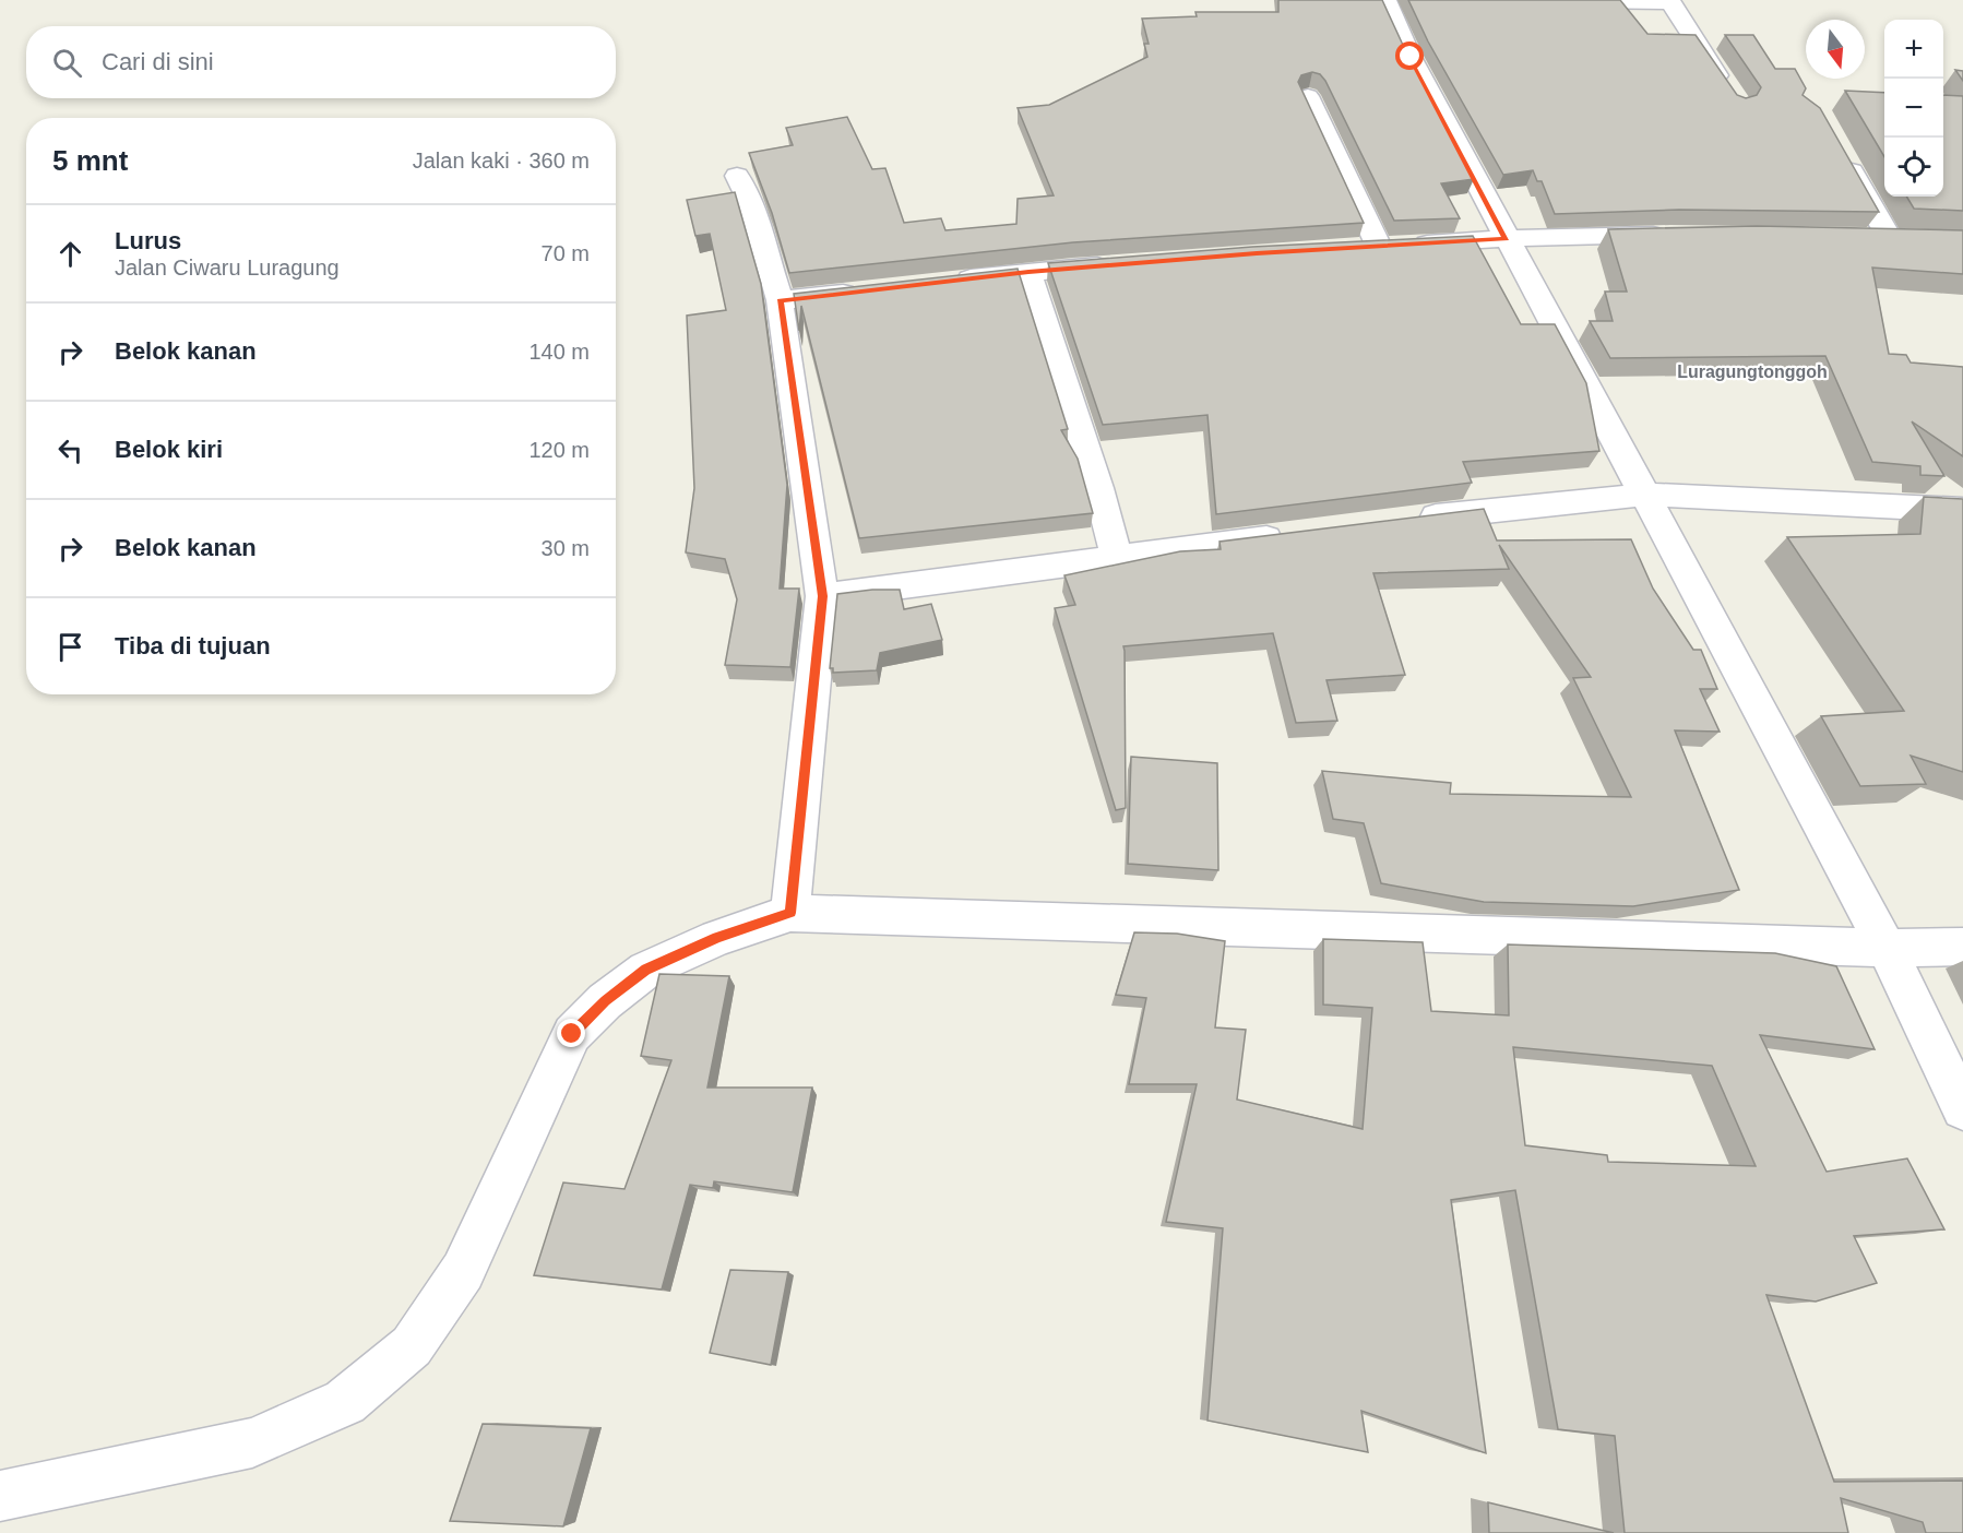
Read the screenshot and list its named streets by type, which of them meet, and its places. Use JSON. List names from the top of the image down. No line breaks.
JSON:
{"districts":["Luragungtonggoh"],"north":"bottom","page":{"map_buttons":["+","−"],"search":"Cari di sini","heading":["5 mnt","Jalan kaki · 360 m"],"list":[["Lurus","Jalan Ciwaru Luragung","70 m"],["Belok kanan","140 m"],["Belok kiri","120 m"],["Belok kanan","30 m"],"Tiba di tujuan"]}}
